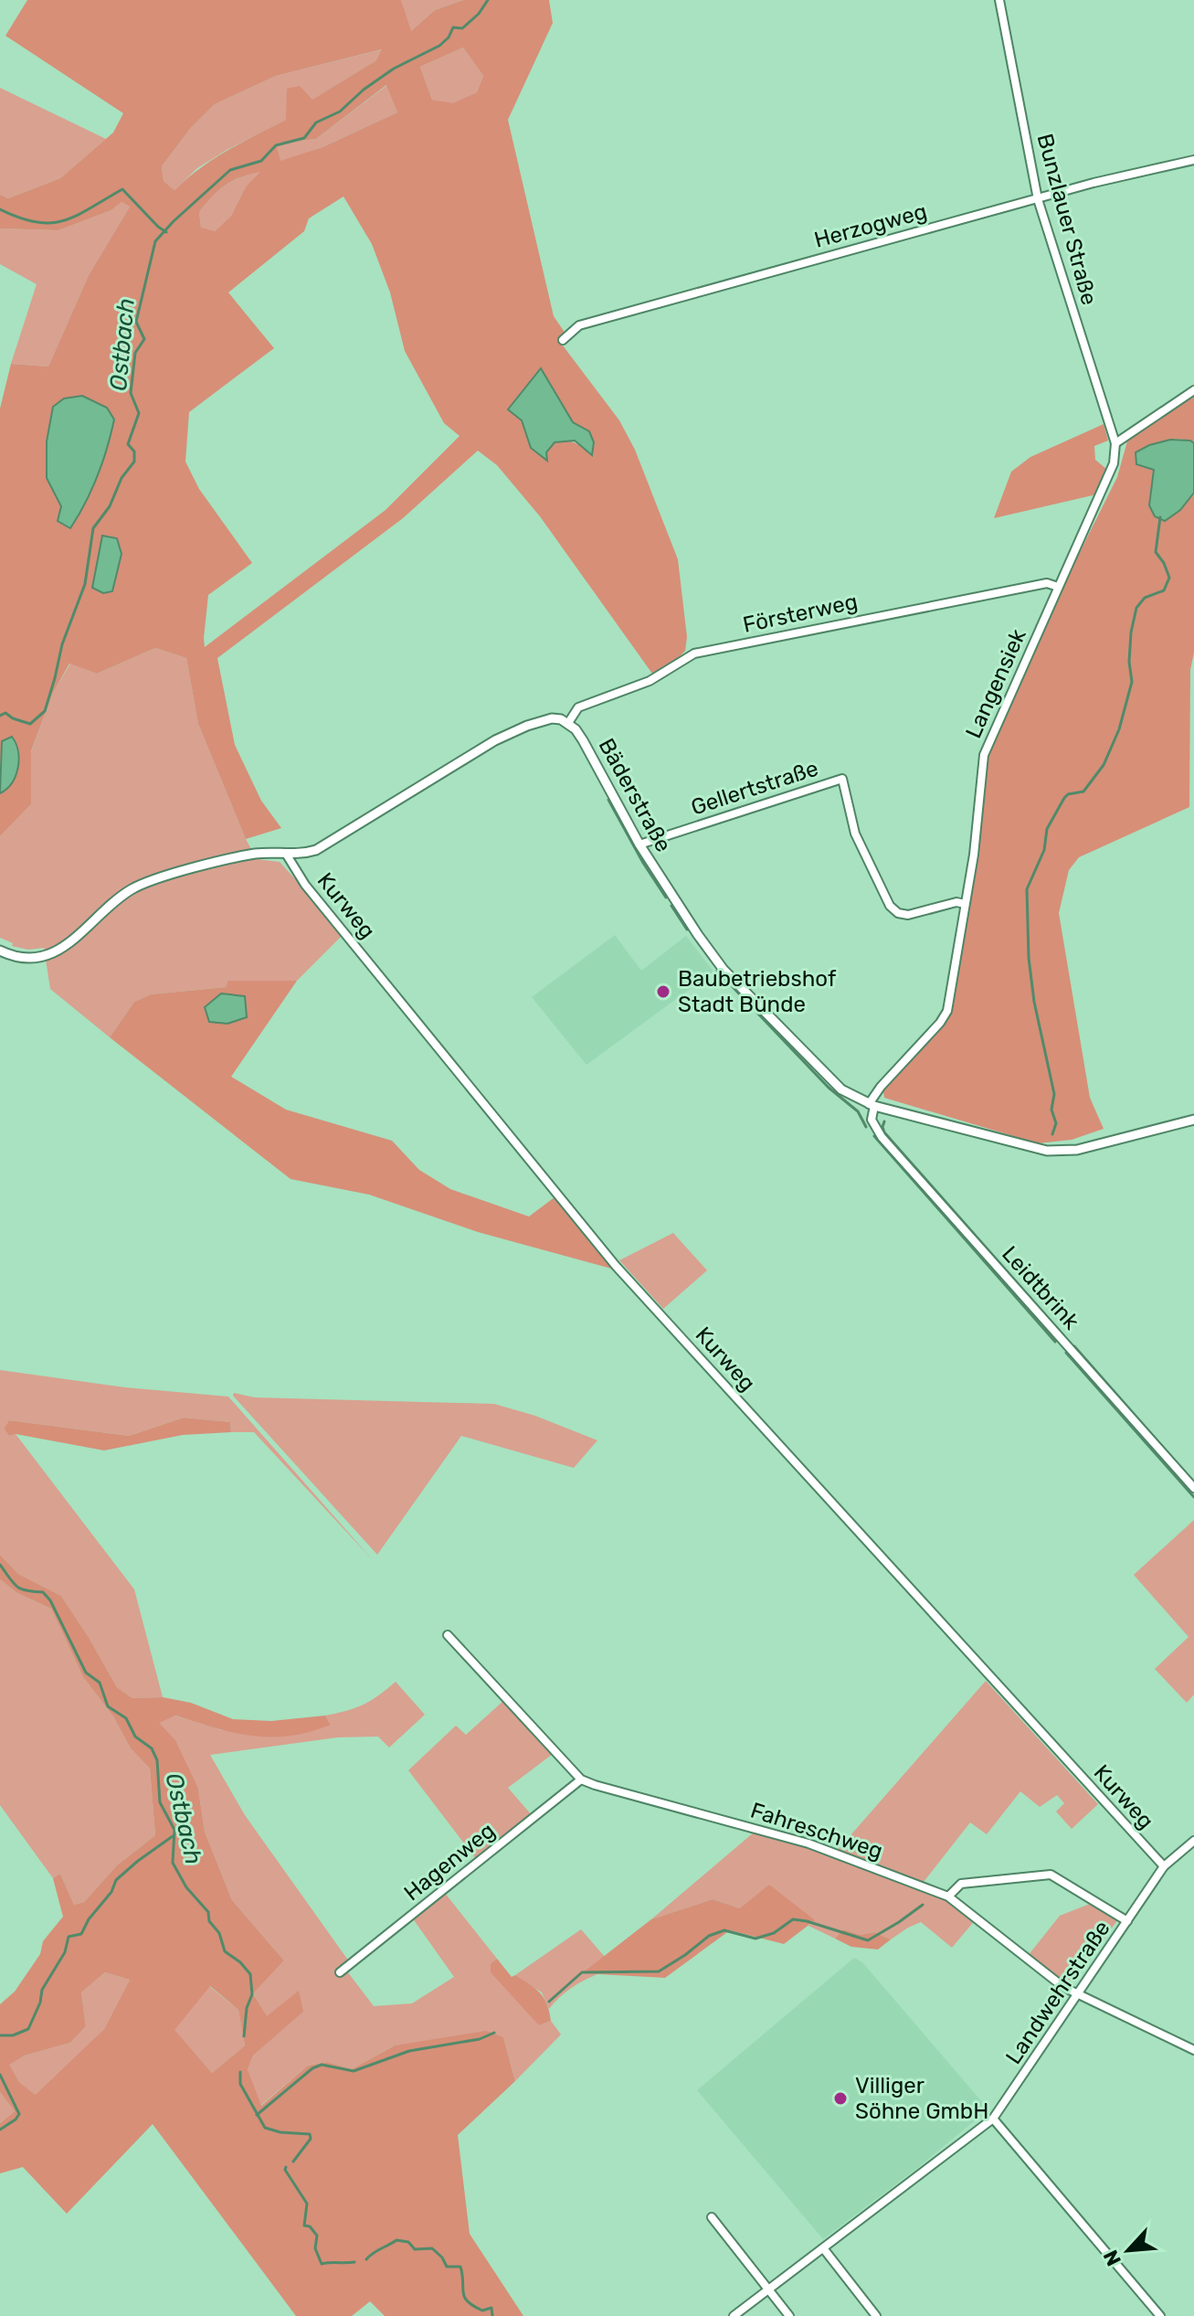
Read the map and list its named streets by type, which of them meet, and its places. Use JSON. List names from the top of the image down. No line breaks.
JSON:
{"streets":{"street":["Bunzlauer Straße","Herzogweg","Försterweg","Langensiek","Gellertstraße","Bäderstraße","Kurweg","Leidtbrink","Fahreschweg","Hagenweg","Landwehrstraße"]},"crossings":[["Bunzlauer Straße","Herzogweg"],["Bunzlauer Straße","Langensiek"],["Försterweg","Langensiek"],["Försterweg","Bäderstraße"],["Langensiek","Gellertstraße"],["Langensiek","Bäderstraße"],["Langensiek","Leidtbrink"],["Gellertstraße","Bäderstraße"],["Bäderstraße","Leidtbrink"],["Kurweg","Landwehrstraße"],["Fahreschweg","Hagenweg"],["Fahreschweg","Landwehrstraße"]],"water":["Ostbach"],"places":["Baubetriebshof Stadt Bünde","Villiger Söhne GmbH"],"north":"bottom left"}
